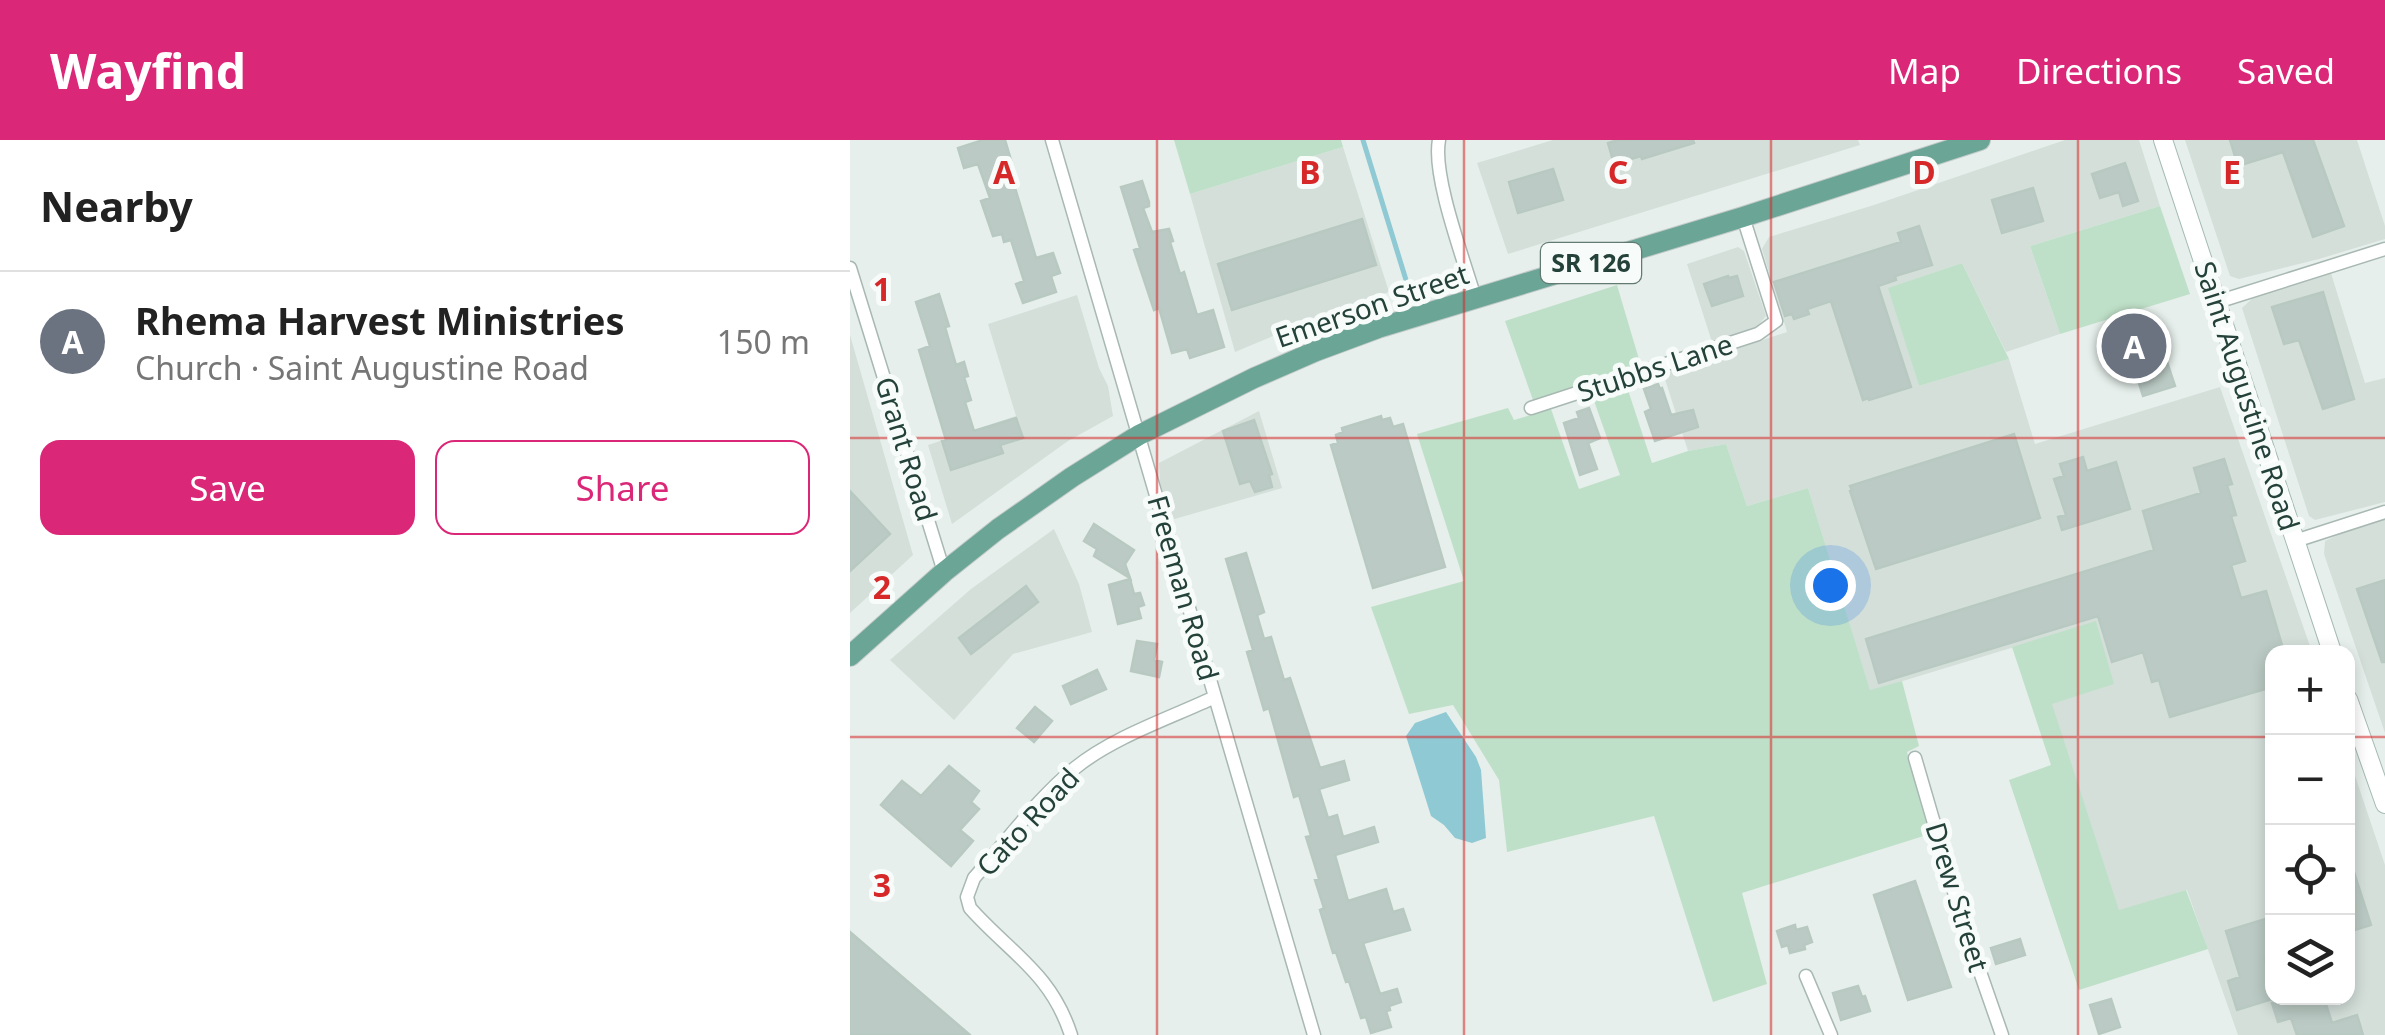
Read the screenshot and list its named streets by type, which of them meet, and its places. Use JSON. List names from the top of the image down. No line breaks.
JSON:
{"streets":{"main road":["SR 126","Emerson Street","Saint Augustine Road"],"street":["Stubbs Lane","Grant Road","Freeman Road","Cato Road","Drew Street"]},"crossings":[["Emerson Street","Stubbs Lane"],["Emerson Street","Grant Road"],["Emerson Street","Freeman Road"],["Freeman Road","Cato Road"]],"page":{"header":"Wayfind","nav":["Map","Directions","Saved"],"heading":"Nearby","list":[{"mark":"A","name":"Rhema Harvest Ministries","note":"Church · Saint Augustine Road","value":"150 m"}],"pins":"A","buttons":["Save","Share"],"map_buttons":["+","−"]},"grid":{"columns":["A","B","C","D","E"],"rows":["1","2","3"]}}
